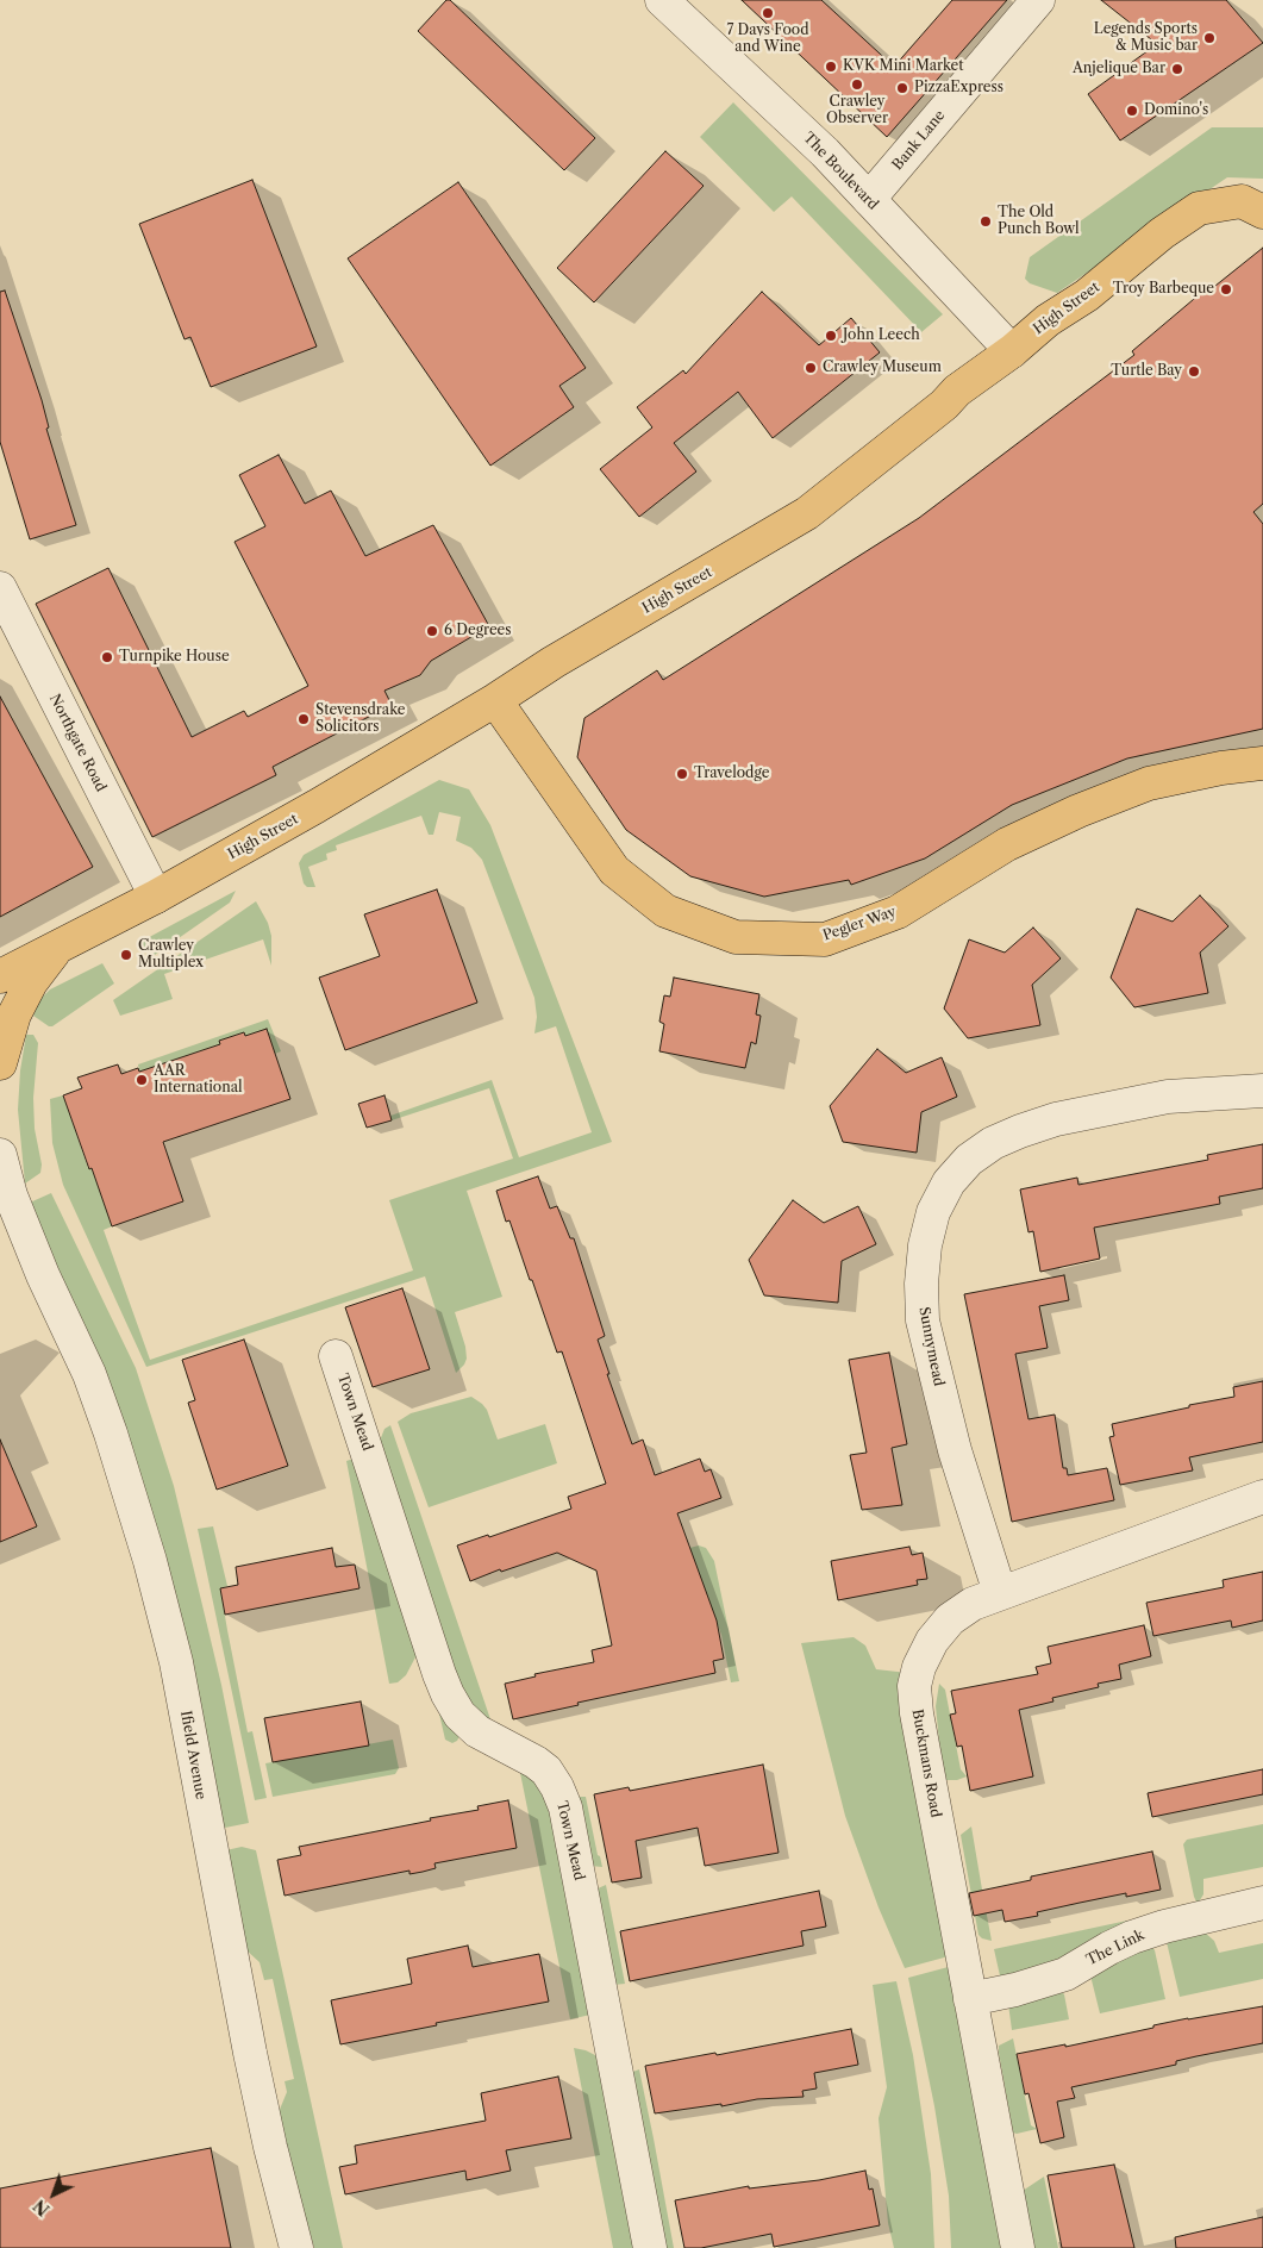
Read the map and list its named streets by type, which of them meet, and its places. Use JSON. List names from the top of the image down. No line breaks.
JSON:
{"streets":{"main road":["High Street","Pegler Way"],"street":["Bank Lane","The Boulevard","Northgate Road","Sunnymead","Town Mead","Ifield Avenue","Buckmans Road","The Link"]},"crossings":[["Bank Lane","The Boulevard"],["The Boulevard","High Street"],["High Street","Northgate Road"],["High Street","Pegler Way"],["Sunnymead","Buckmans Road"],["Buckmans Road","The Link"]],"places":["7 Days Food and Wine","Legends Sports & Music bar","KVK Mini Market","Anjelique Bar","Crawley Observer","PizzaExpress","Domino's","The Old Punch Bowl","Troy Barbeque","John Leech","Crawley Museum","Turtle Bay","6 Degrees","Turnpike House","Stevensdrake Solicitors","Travelodge","Crawley Multiplex","AAR International"],"north":"bottom left"}
